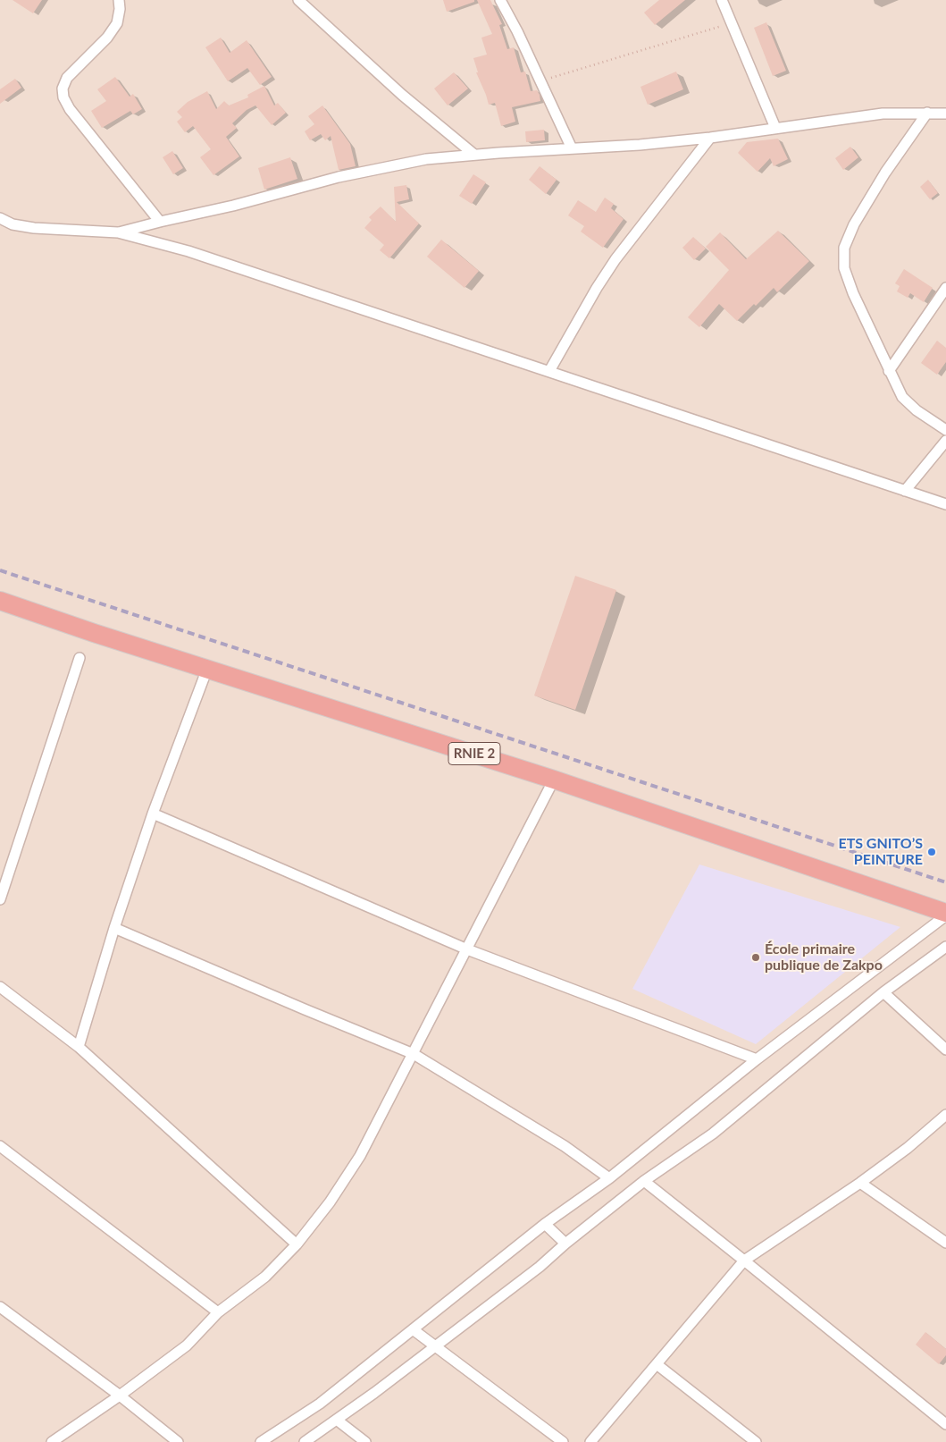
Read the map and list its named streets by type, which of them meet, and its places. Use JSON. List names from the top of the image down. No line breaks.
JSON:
{"streets":{"highway":["RNIE 2"]},"places":["ETS GNITO’S PEINTURE","École primaire publique de Zakpo"]}
